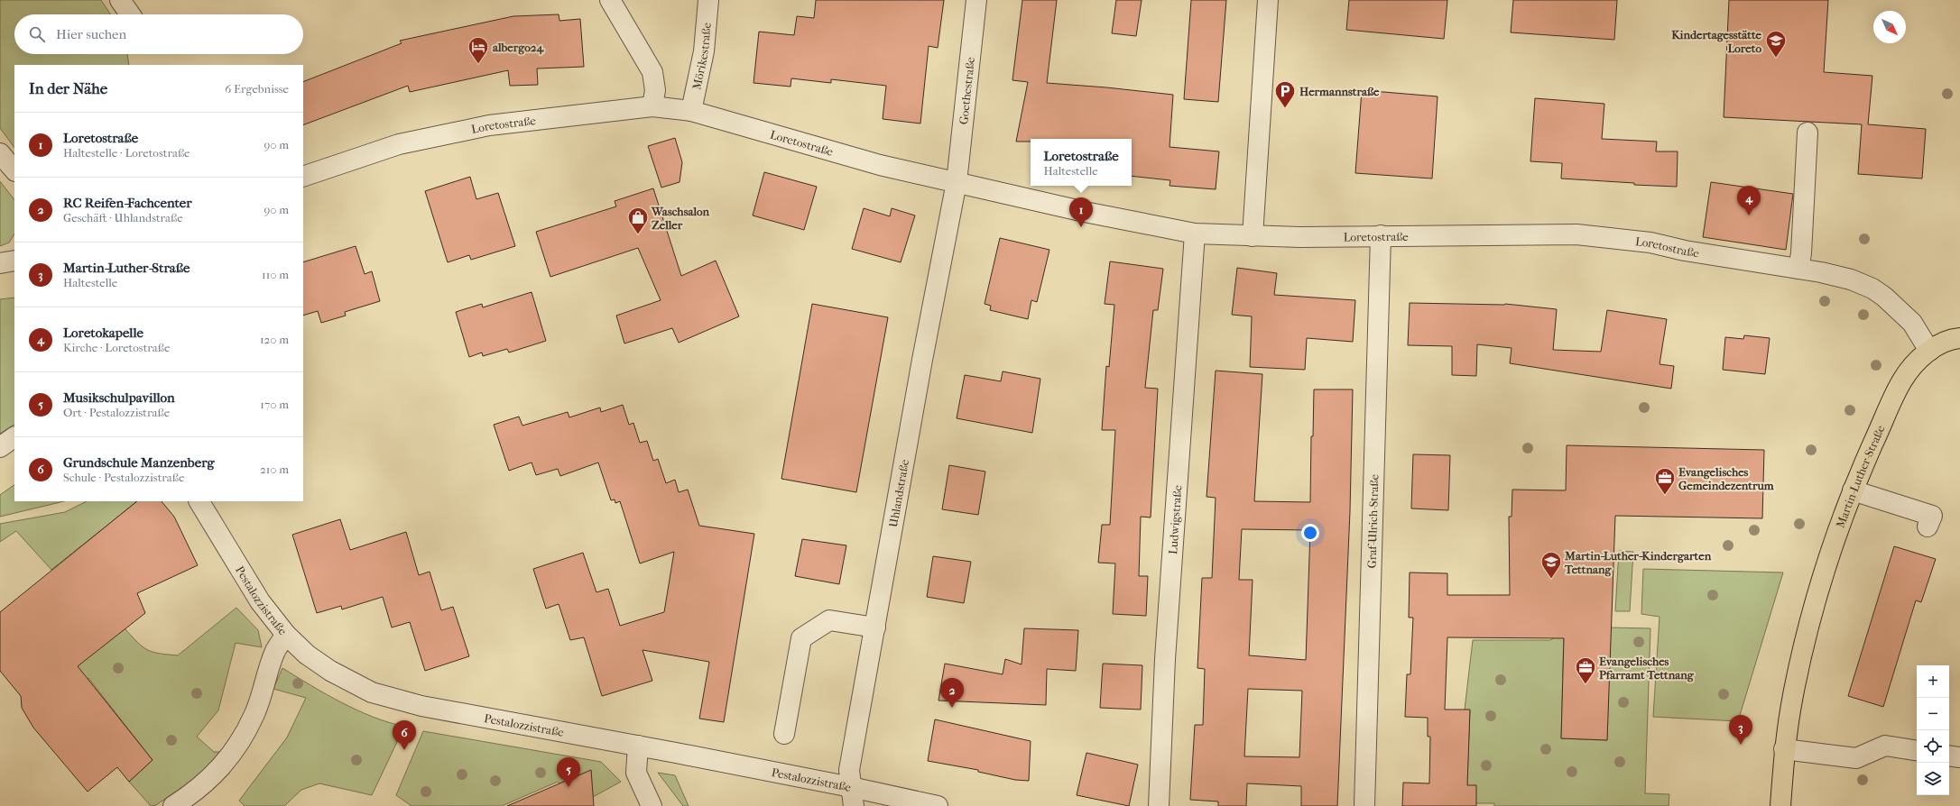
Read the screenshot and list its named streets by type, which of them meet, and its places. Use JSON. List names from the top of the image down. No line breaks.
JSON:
{"streets":{"main road":["Martin-Luther-Straße"],"street":["Mörikestraße","Goethestraße","Loretostraße","Uhlandstraße","Ludwigstraße","Graf-Ulrich-Straße","Pestalozzistraße"]},"crossings":[["Mörikestraße","Loretostraße"],["Goethestraße","Loretostraße"],["Goethestraße","Uhlandstraße"],["Loretostraße","Martin-Luther-Straße"],["Loretostraße","Uhlandstraße"],["Loretostraße","Ludwigstraße"],["Loretostraße","Graf-Ulrich-Straße"],["Uhlandstraße","Pestalozzistraße"]],"places":{"school or university":["Kindertagesstätte Loreto","Martin-Luther-Kindergarten Tettnang"],"hotel":["albergo24"],"parking":["Hermannstraße"],"shop":["Waschsalon Zeller"],"office":["Evangelisches Gemeindezentrum","Evangelisches Pfarramt Tettnang"]},"north":"bottom right","page":{"search":"Hier suchen","heading":["In der Nähe","6 Ergebnisse"],"list":[{"mark":"1","name":"Loretostraße","note":"Haltestelle · Loretostraße","value":"90 m"},{"mark":"2","name":"RC Reifen-Fachcenter","note":"Geschäft · Uhlandstraße","value":"90 m"},{"mark":"3","name":"Martin-Luther-Straße","note":"Haltestelle","value":"110 m"},{"mark":"4","name":"Loretokapelle","note":"Kirche · Loretostraße","value":"120 m"},{"mark":"5","name":"Musikschulpavillon","note":"Ort · Pestalozzistraße","value":"170 m"},{"mark":"6","name":"Grundschule Manzenberg","note":"Schule · Pestalozzistraße","value":"210 m"}],"popup":["Loretostraße","Haltestelle"],"pins":["4","1","2","3","6","5"],"map_buttons":["+","−"]}}
